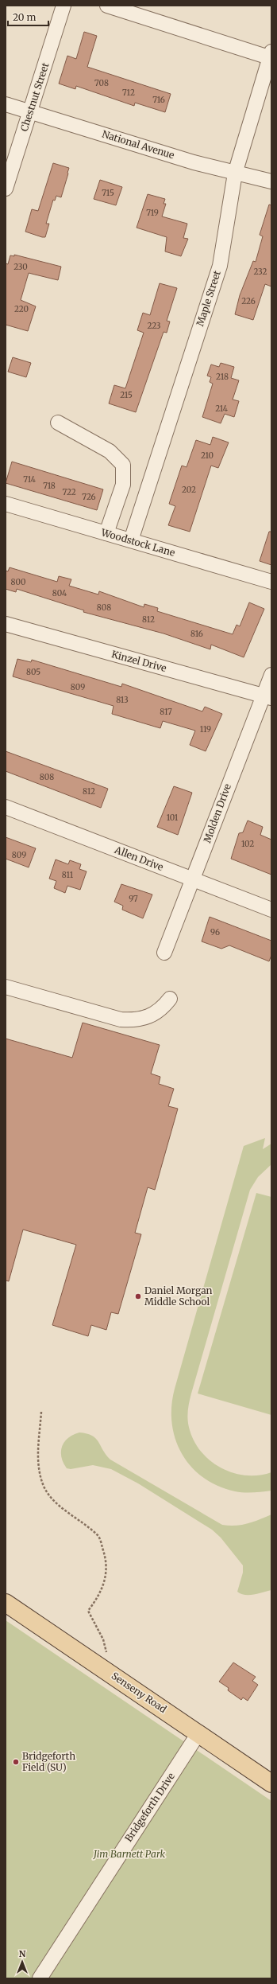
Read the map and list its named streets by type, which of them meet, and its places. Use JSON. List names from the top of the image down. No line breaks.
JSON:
{"streets":{"main road":["Senseny Road"],"street":["Chestnut Street","National Avenue","Maple Street","Woodstock Lane","Kinzel Drive","Molden Drive","Allen Drive","Bridgeforth Drive"]},"crossings":[["Chestnut Street","National Avenue"],["National Avenue","Maple Street"],["Maple Street","Woodstock Lane"],["Kinzel Drive","Molden Drive"],["Molden Drive","Allen Drive"],["Senseny Road","Bridgeforth Drive"]],"parks":["Jim Barnett Park"],"places":["Daniel Morgan Middle School","Bridgeforth Field (SU)"],"house_numbers":["708","712","716","715","719","230","232","226","220","223","218","215","214","210","714","718","202","722","726","800","804","808","812","816","805","809","813","817","119","808","812","101","102","809","811","97","96"],"scale_bar":"20 m","north":"top"}
